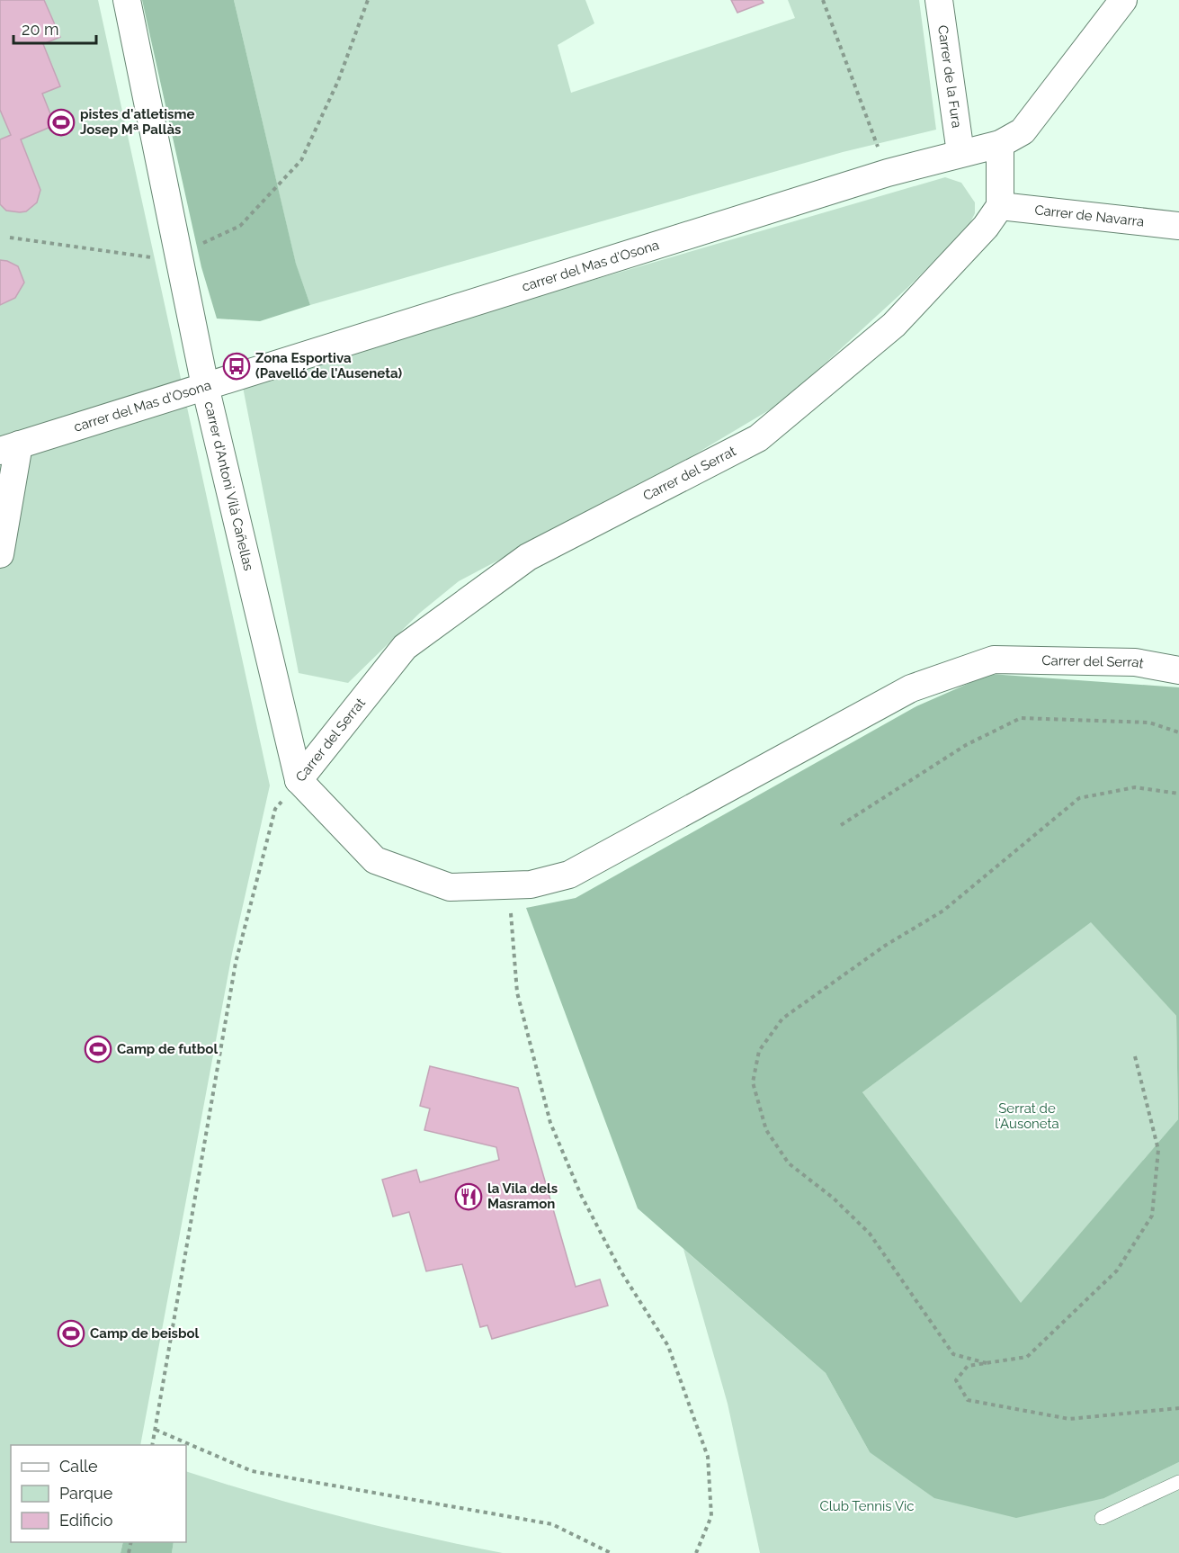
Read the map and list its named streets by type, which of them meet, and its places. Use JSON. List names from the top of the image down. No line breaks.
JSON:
{"streets":{"street":["Carrer de la Fura","Carrer de Navarra","carrer del Mas d'Osona","Carrer del Serrat","carrer d'Antoni Vilà Cañellas"]},"crossings":[["Carrer de la Fura","carrer del Mas d'Osona"],["Carrer de Navarra","Carrer del Serrat"],["carrer del Mas d'Osona","carrer d'Antoni Vilà Cañellas"],["Carrer del Serrat","carrer d'Antoni Vilà Cañellas"]],"parks":["Serrat de l'Ausoneta","Club Tennis Vic"],"places":{"sports":["pistes d'atletisme Josep Mª Pallàs","Camp de futbol","Camp de beisbol"],"bus stop":["Zona Esportiva (Pavelló de l'Auseneta)"],"restaurant":["la Vila dels Masramon"]},"legend":["Calle","Parque","Edificio"],"scale_bar":"20 m"}
